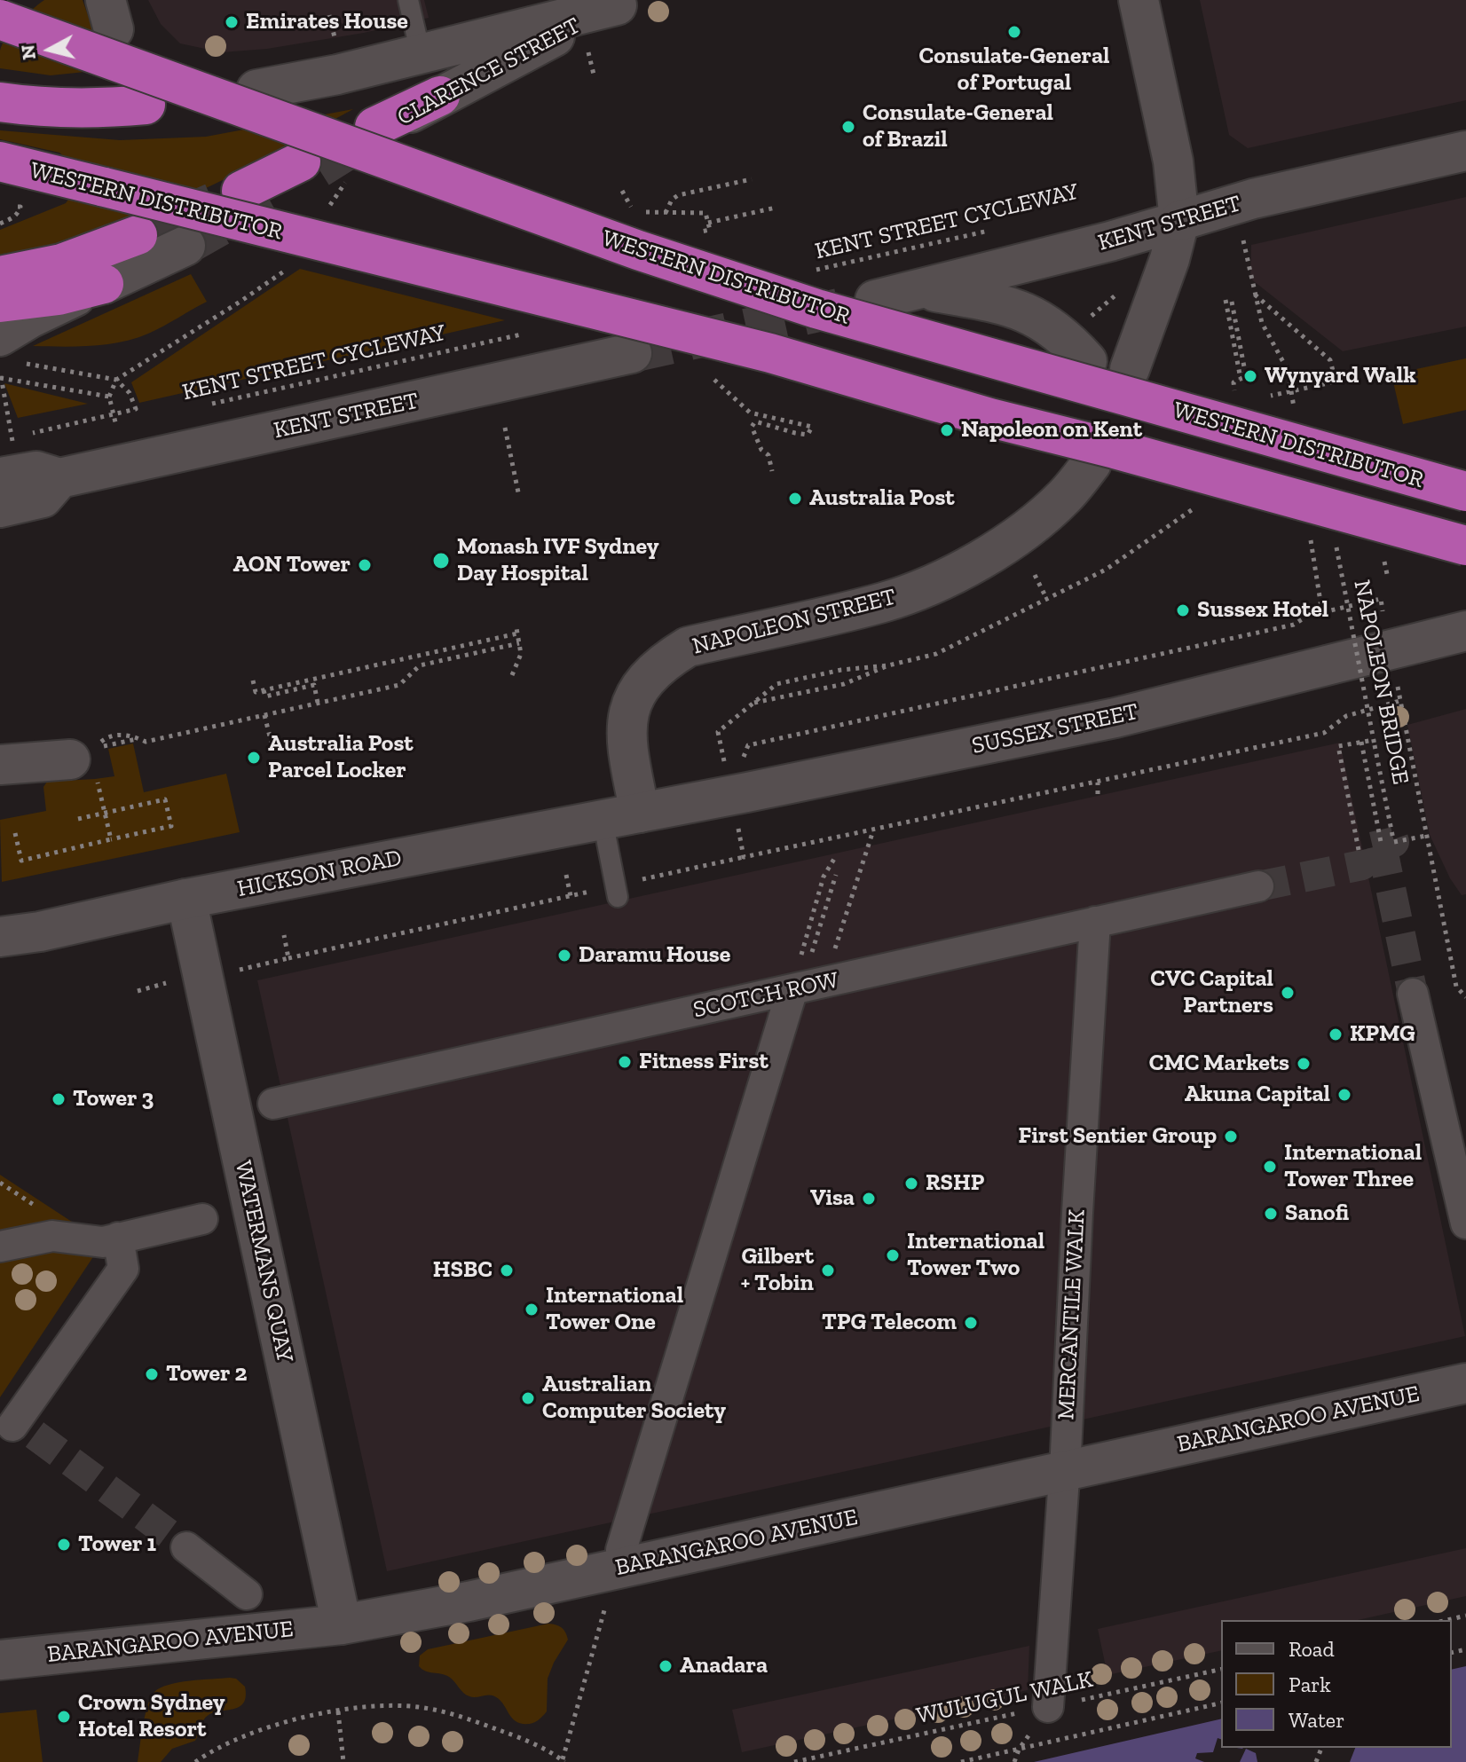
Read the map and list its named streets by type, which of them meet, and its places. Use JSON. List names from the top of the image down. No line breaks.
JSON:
{"streets":{"highway":["WESTERN DISTRIBUTOR"],"street":["CLARENCE STREET","KENT STREET","NAPOLEON STREET","SUSSEX STREET","HICKSON ROAD","SCOTCH ROW","WATERMANS QUAY","MERCANTILE WALK","BARANGAROO AVENUE"],"path":["KENT STREET CYCLEWAY","NAPOLEON BRIDGE","WULUGUL WALK"]},"crossings":[["NAPOLEON STREET","SUSSEX STREET"],["NAPOLEON STREET","HICKSON ROAD"],["SUSSEX STREET","HICKSON ROAD"],["HICKSON ROAD","WATERMANS QUAY"],["SCOTCH ROW","MERCANTILE WALK"],["WATERMANS QUAY","BARANGAROO AVENUE"],["MERCANTILE WALK","BARANGAROO AVENUE"],["MERCANTILE WALK","WULUGUL WALK"]],"places":["Emirates House","Consulate-General of Portugal","Consulate-General of Brazil","Wynyard Walk","Napoleon on Kent","Australia Post","Monash IVF Sydney Day Hospital","AON Tower","Sussex Hotel","Australia Post Parcel Locker","Daramu House","CVC Capital Partners","KPMG","Fitness First","CMC Markets","Akuna Capital","Tower 3","First Sentier Group","International Tower Three","RSHP","Visa","Sanofi","International Tower Two","HSBC","Gilbert + Tobin","International Tower One","TPG Telecom","Tower 2","Australian Computer Society","Tower 1","Anadara","Crown Sydney Hotel Resort"],"legend":["Road","Park","Water"],"north":"left"}
